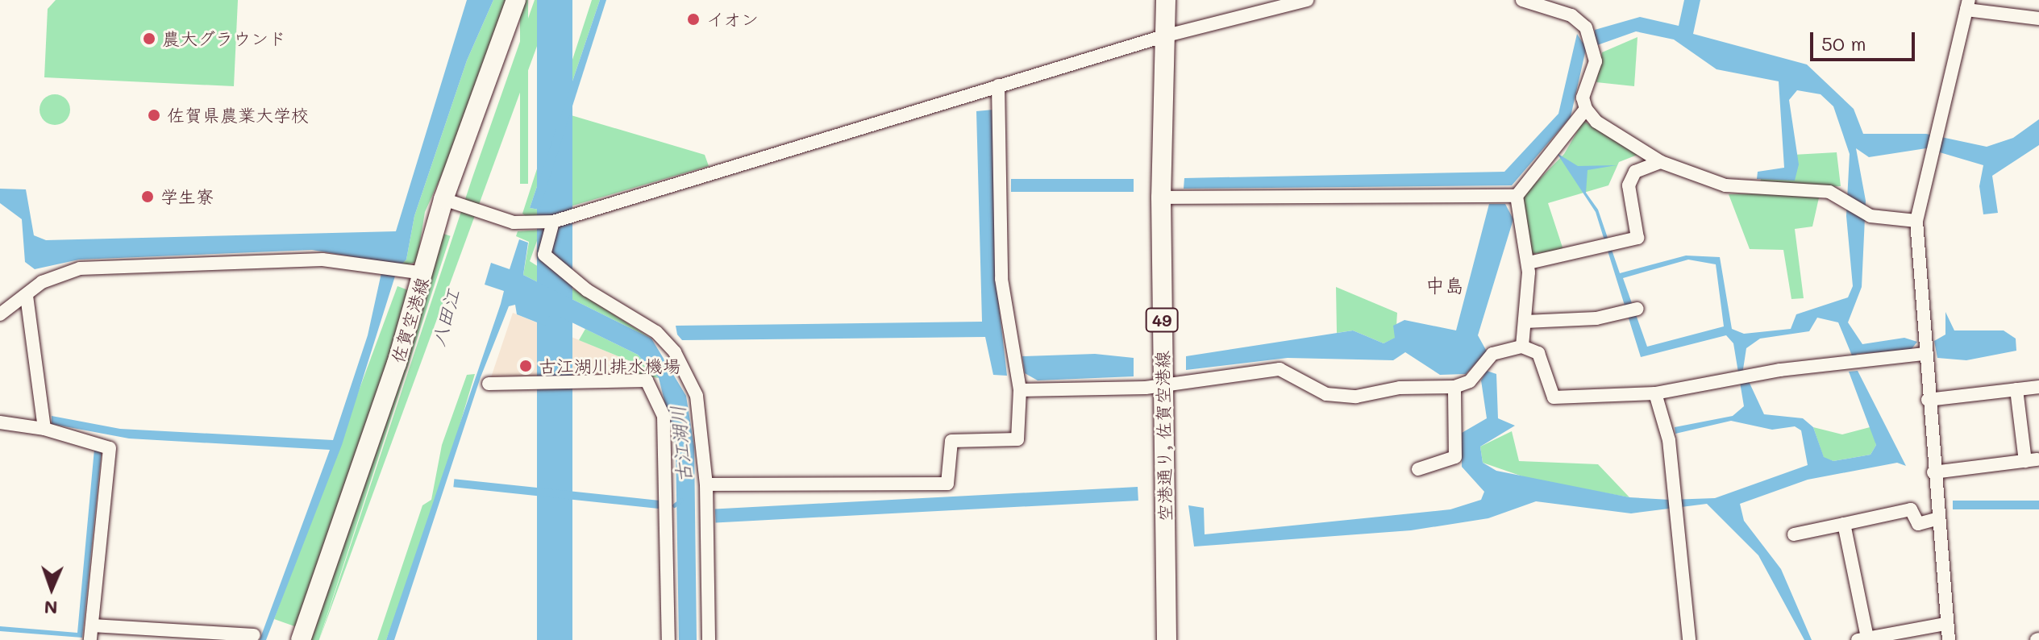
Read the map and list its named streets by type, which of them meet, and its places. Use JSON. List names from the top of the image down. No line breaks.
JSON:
{"streets":{"main road":["佐賀空港線","49","空港通り, 佐賀空港線"]},"districts":["中島"],"water":["八田江","古江湖川"],"places":["イオン","農大グラウンド","佐賀県農業大学校","学生寮","古江湖川排水機場"],"scale_bar":"50 m","north":"bottom"}
